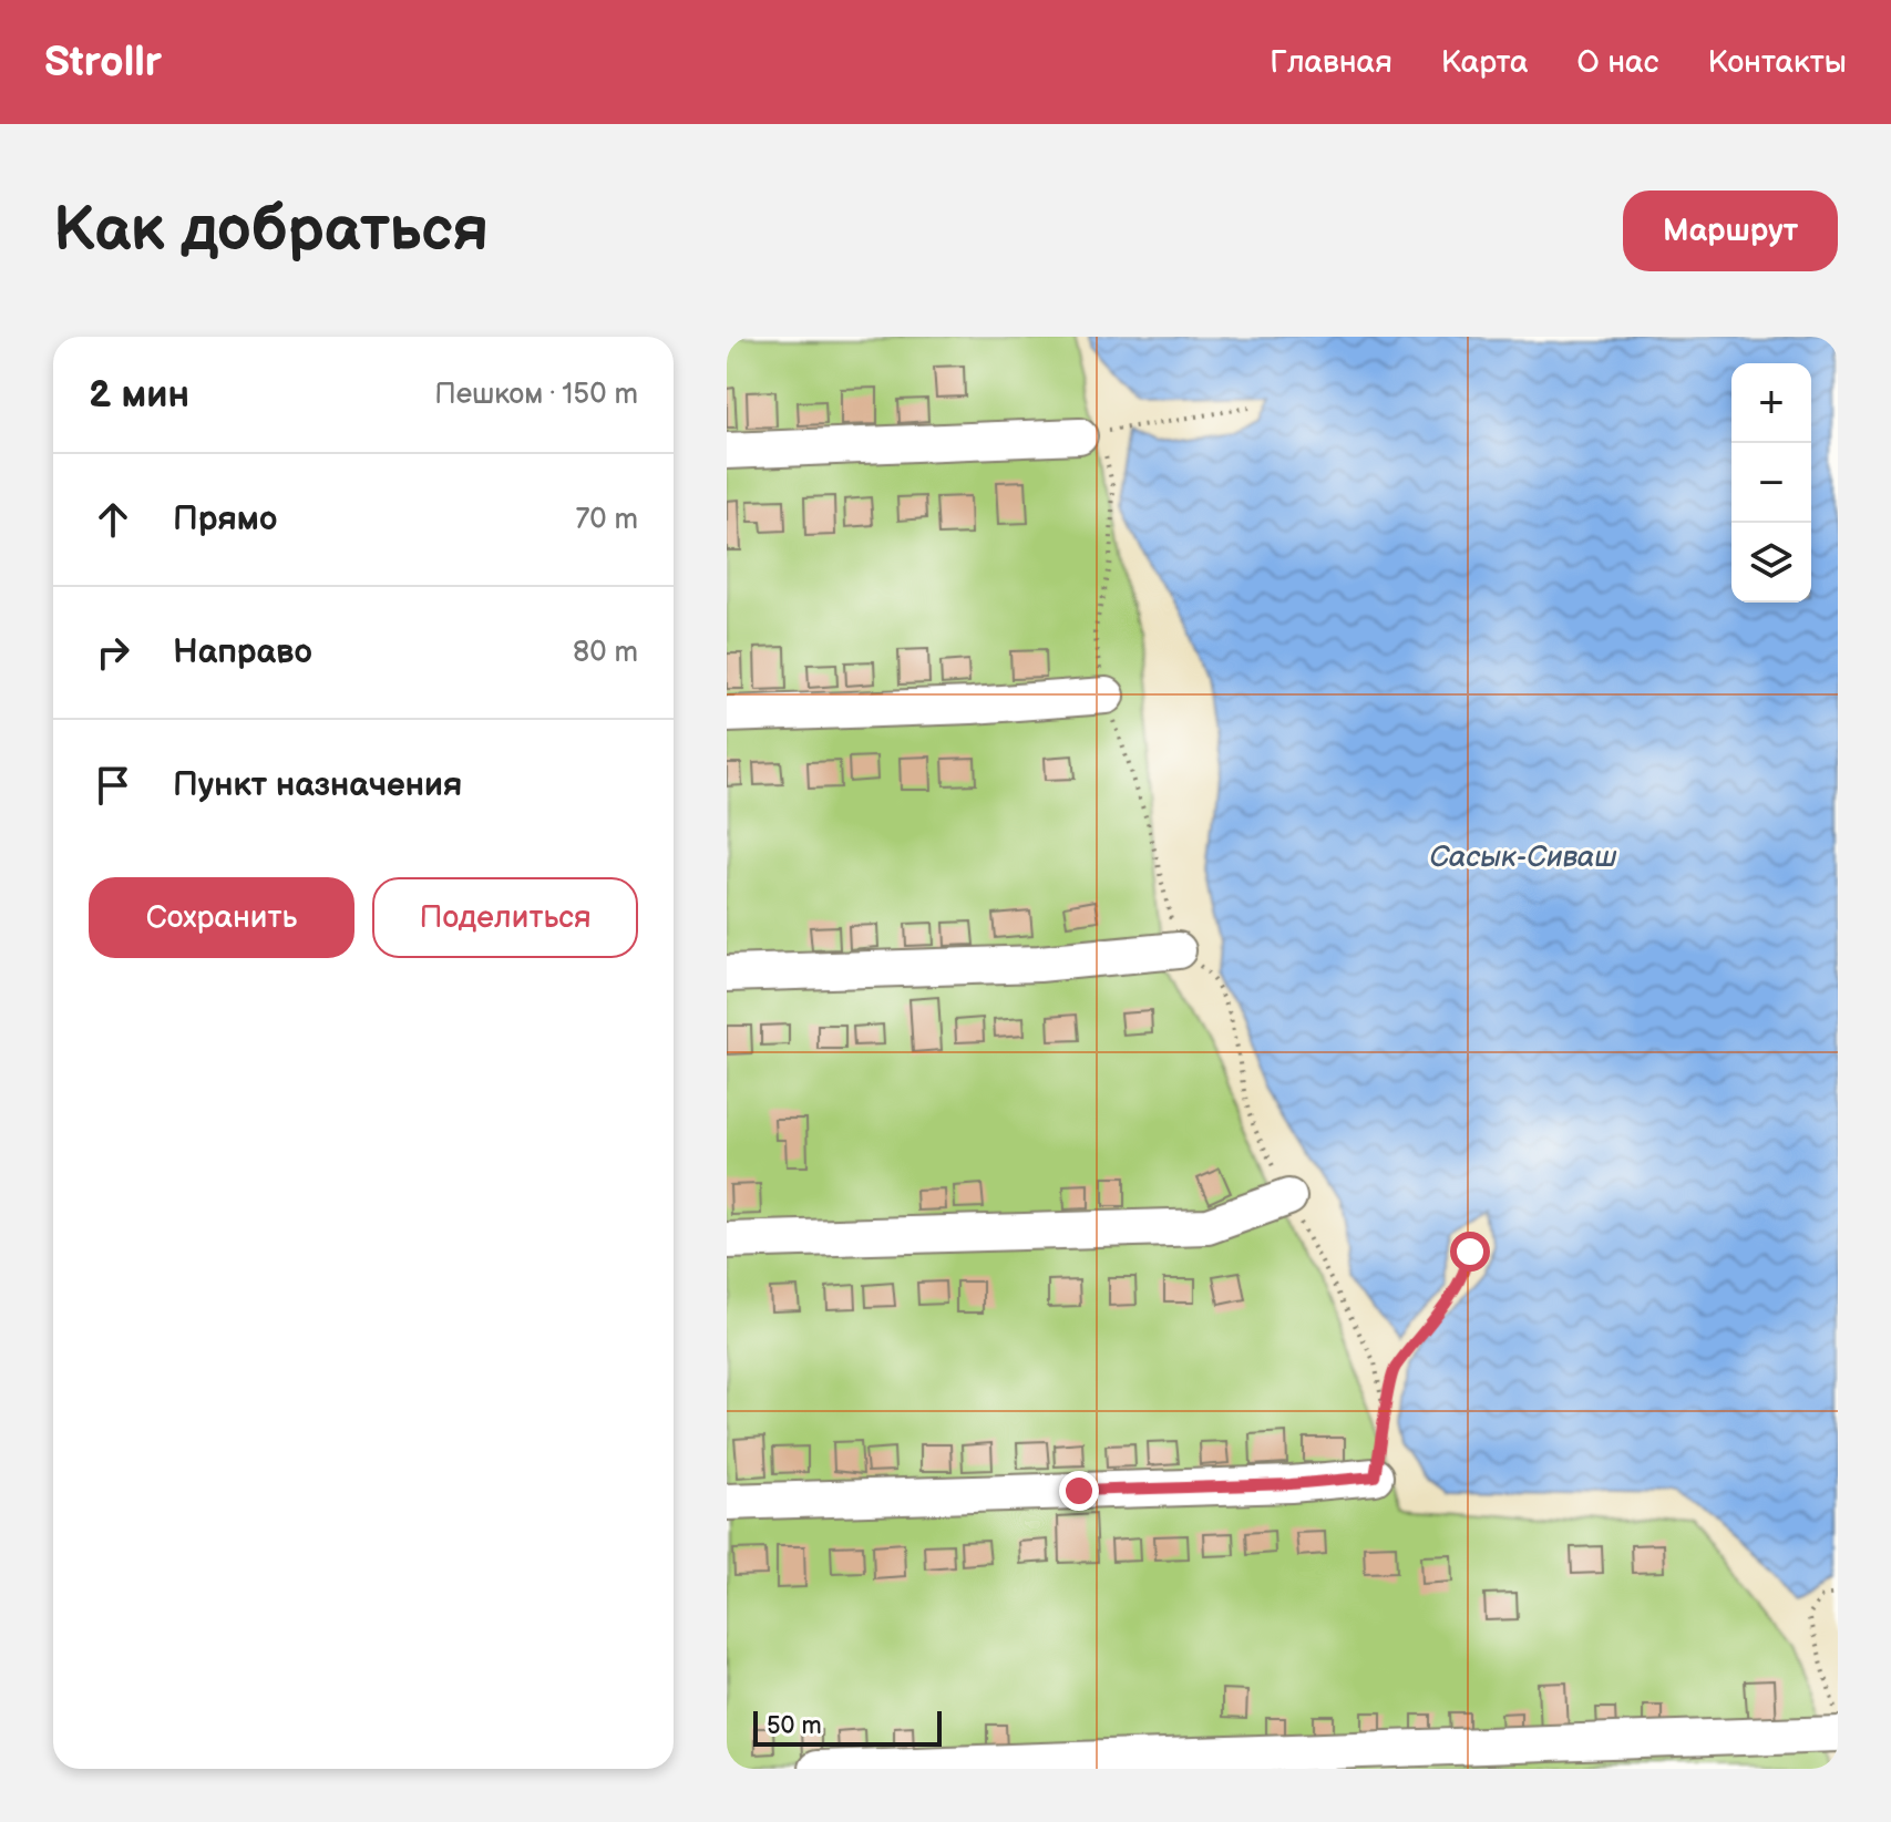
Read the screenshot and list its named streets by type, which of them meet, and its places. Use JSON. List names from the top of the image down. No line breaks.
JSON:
{"water":["Сасык-Сиваш"],"scale_bar":"50 m","page":{"header":"Strollr","nav":["Главная","Карта","О нас","Контакты"],"buttons":["Маршрут",["Сохранить","Поделиться"]],"title":"Как добраться","heading":["2 мин","Пешком · 150 m"],"map_buttons":["+","−"],"list":[["Прямо","70 m"],["Направо","80 m"],"Пункт назначения"],"scale":"50 m"}}
